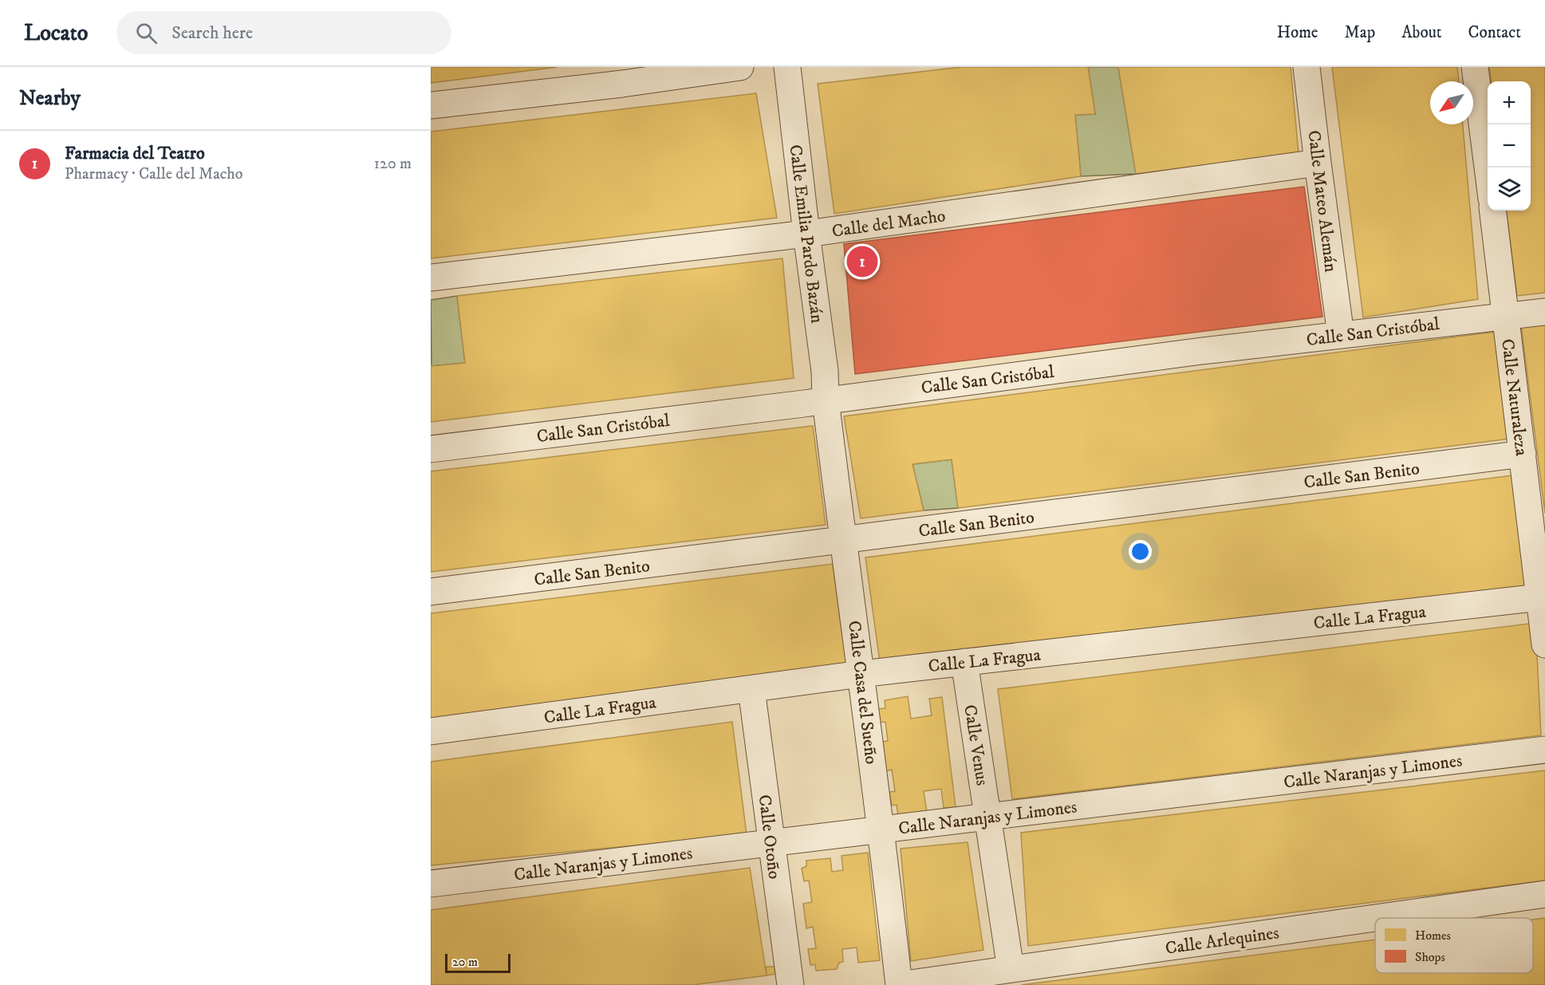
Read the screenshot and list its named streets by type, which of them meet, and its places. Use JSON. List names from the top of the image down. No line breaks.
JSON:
{"streets":{"street":["Calle Mateo Alemán","Calle del Macho","Calle Emilia Pardo Bazán","Calle San Cristóbal","Calle Naturaleza","Calle San Benito","Calle La Fragua","Calle Casa del Sueño","Calle Venus","Calle Naranjas y Limones","Calle Otoño","Calle Arlequines"]},"crossings":[["Calle Mateo Alemán","Calle del Macho"],["Calle Mateo Alemán","Calle San Cristóbal"],["Calle del Macho","Calle Emilia Pardo Bazán"],["Calle Emilia Pardo Bazán","Calle San Cristóbal"],["Calle Emilia Pardo Bazán","Calle Casa del Sueño"],["Calle San Cristóbal","Calle Naturaleza"],["Calle San Cristóbal","Calle Casa del Sueño"],["Calle Naturaleza","Calle San Benito"],["Calle Naturaleza","Calle La Fragua"],["Calle San Benito","Calle Casa del Sueño"],["Calle La Fragua","Calle Casa del Sueño"],["Calle La Fragua","Calle Venus"],["Calle La Fragua","Calle Otoño"],["Calle Casa del Sueño","Calle Naranjas y Limones"],["Calle Casa del Sueño","Calle Arlequines"],["Calle Venus","Calle Naranjas y Limones"],["Calle Venus","Calle Arlequines"],["Calle Naranjas y Limones","Calle Otoño"]],"legend":["Homes","Shops"],"scale_bar":"20 m","north":"bottom left","page":{"header":"Locato","search":"Search here","nav":["Home","Map","About","Contact"],"heading":"Nearby","map_buttons":["+","−"],"list":[{"mark":"1","name":"Farmacia del Teatro","note":"Pharmacy · Calle del Macho","value":"120 m"}],"pins":"1","scale":"20 m"}}
